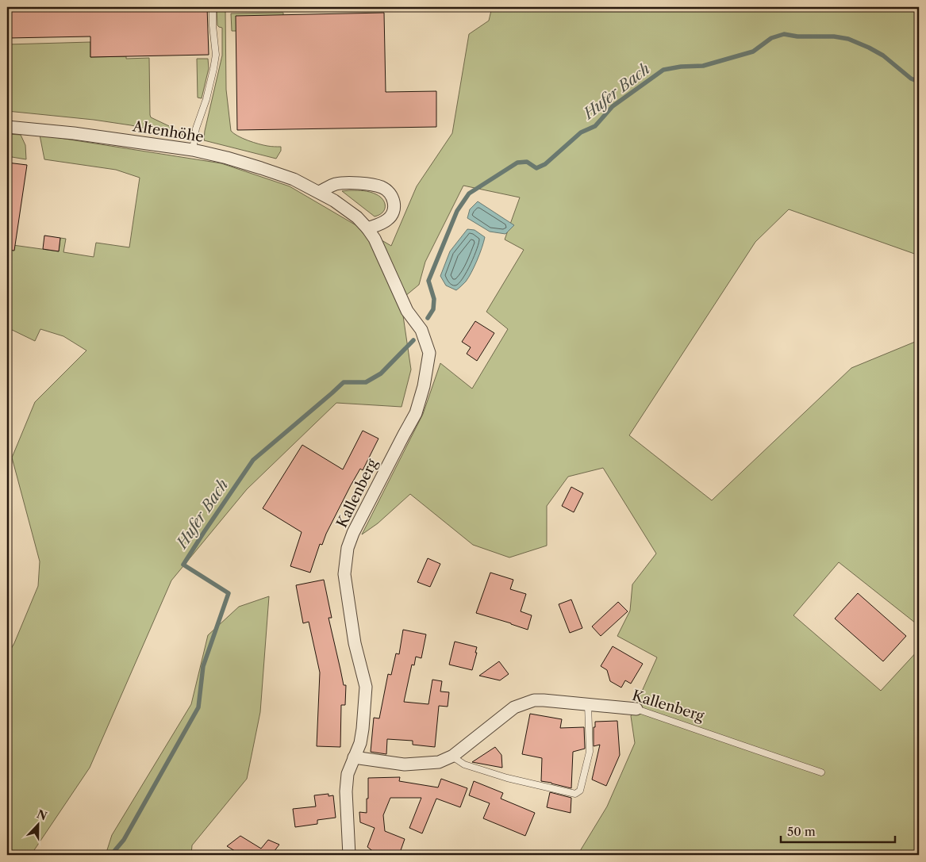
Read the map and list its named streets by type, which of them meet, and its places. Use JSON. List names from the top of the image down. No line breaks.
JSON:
{"streets":{"street":["Altenhöhe","Kallenberg"]},"crossings":[["Altenhöhe","Kallenberg"]],"water":["Hufer Bach"],"scale_bar":"50 m","north":"top"}
